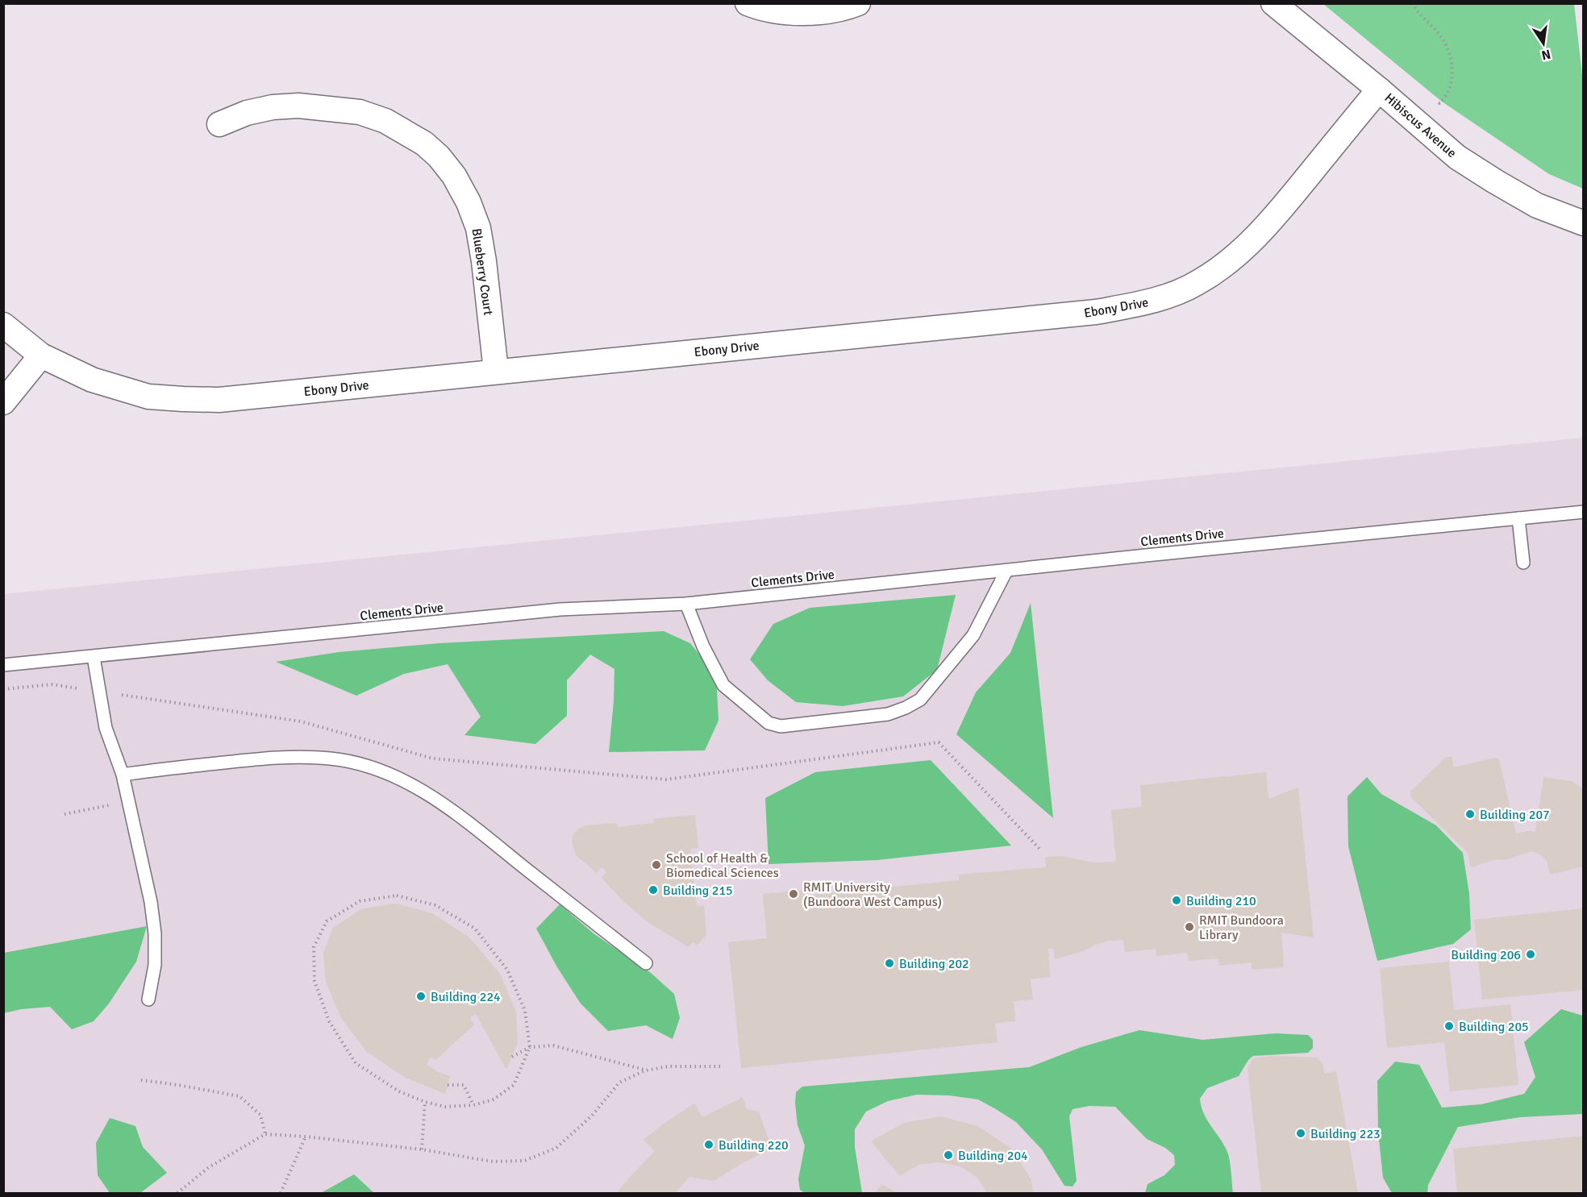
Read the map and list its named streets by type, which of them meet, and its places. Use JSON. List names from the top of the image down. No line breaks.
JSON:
{"streets":{"street":["Hibiscus Avenue","Blueberry Court","Ebony Drive"],"lane":["Clements Drive"]},"crossings":[["Hibiscus Avenue","Ebony Drive"],["Blueberry Court","Ebony Drive"]],"places":["Building 207","School of Health & Biomedical Sciences","Building 215","RMIT University (Bundoora West Campus)","Building 210","RMIT Bundoora Library","Building 206","Building 202","Building 224","Building 205","Building 223","Building 220","Building 204"],"north":"bottom"}
